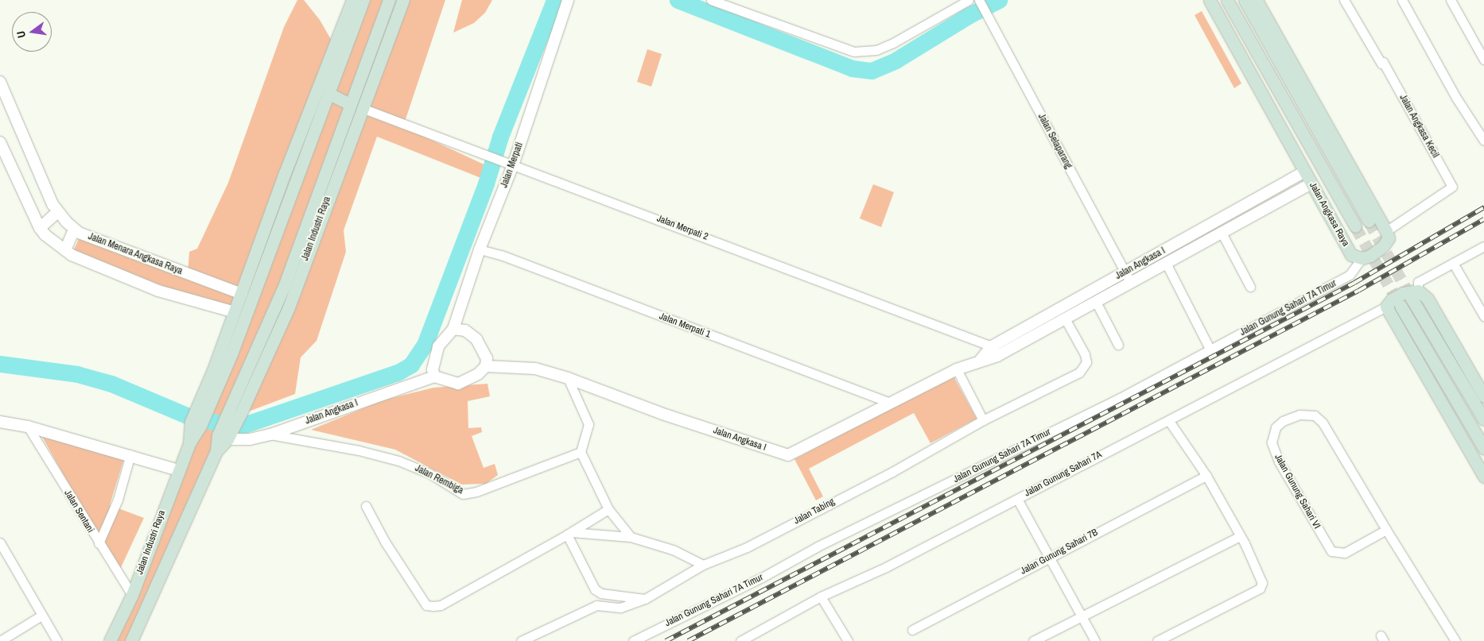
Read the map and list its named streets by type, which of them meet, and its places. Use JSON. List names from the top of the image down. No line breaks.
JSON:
{"streets":{"main road":["Jalan Angkasa Raya","Jalan Industri Raya"],"street":["Jalan Angkasa Kecil","Jalan Selaparang","Jalan Merpati","Jalan Merpati 2","Jalan Menara Angkasa Raya","Jalan Angkasa I","Jalan Gunung Sahari 7A Timur","Jalan Merpati 1","Jalan Gunung Sahari 7A","Jalan Rembiga","Jalan Gunung Sahari VI","Jalan Sentani","Jalan Tabing","Jalan Gunung Sahari 7B"]},"crossings":[["Jalan Selaparang","Jalan Angkasa I"],["Jalan Merpati","Jalan Merpati 2"],["Jalan Merpati","Jalan Angkasa I"],["Jalan Merpati","Jalan Merpati 1"],["Jalan Angkasa Raya","Jalan Angkasa I"],["Jalan Angkasa Raya","Jalan Gunung Sahari 7A Timur"],["Jalan Merpati 2","Jalan Industri Raya"],["Jalan Merpati 2","Jalan Angkasa I"],["Jalan Industri Raya","Jalan Menara Angkasa Raya"],["Jalan Industri Raya","Jalan Angkasa I"],["Jalan Industri Raya","Jalan Sentani"],["Jalan Angkasa I","Jalan Merpati 1"],["Jalan Angkasa I","Jalan Rembiga"],["Jalan Angkasa I","Jalan Tabing"]],"north":"left"}
